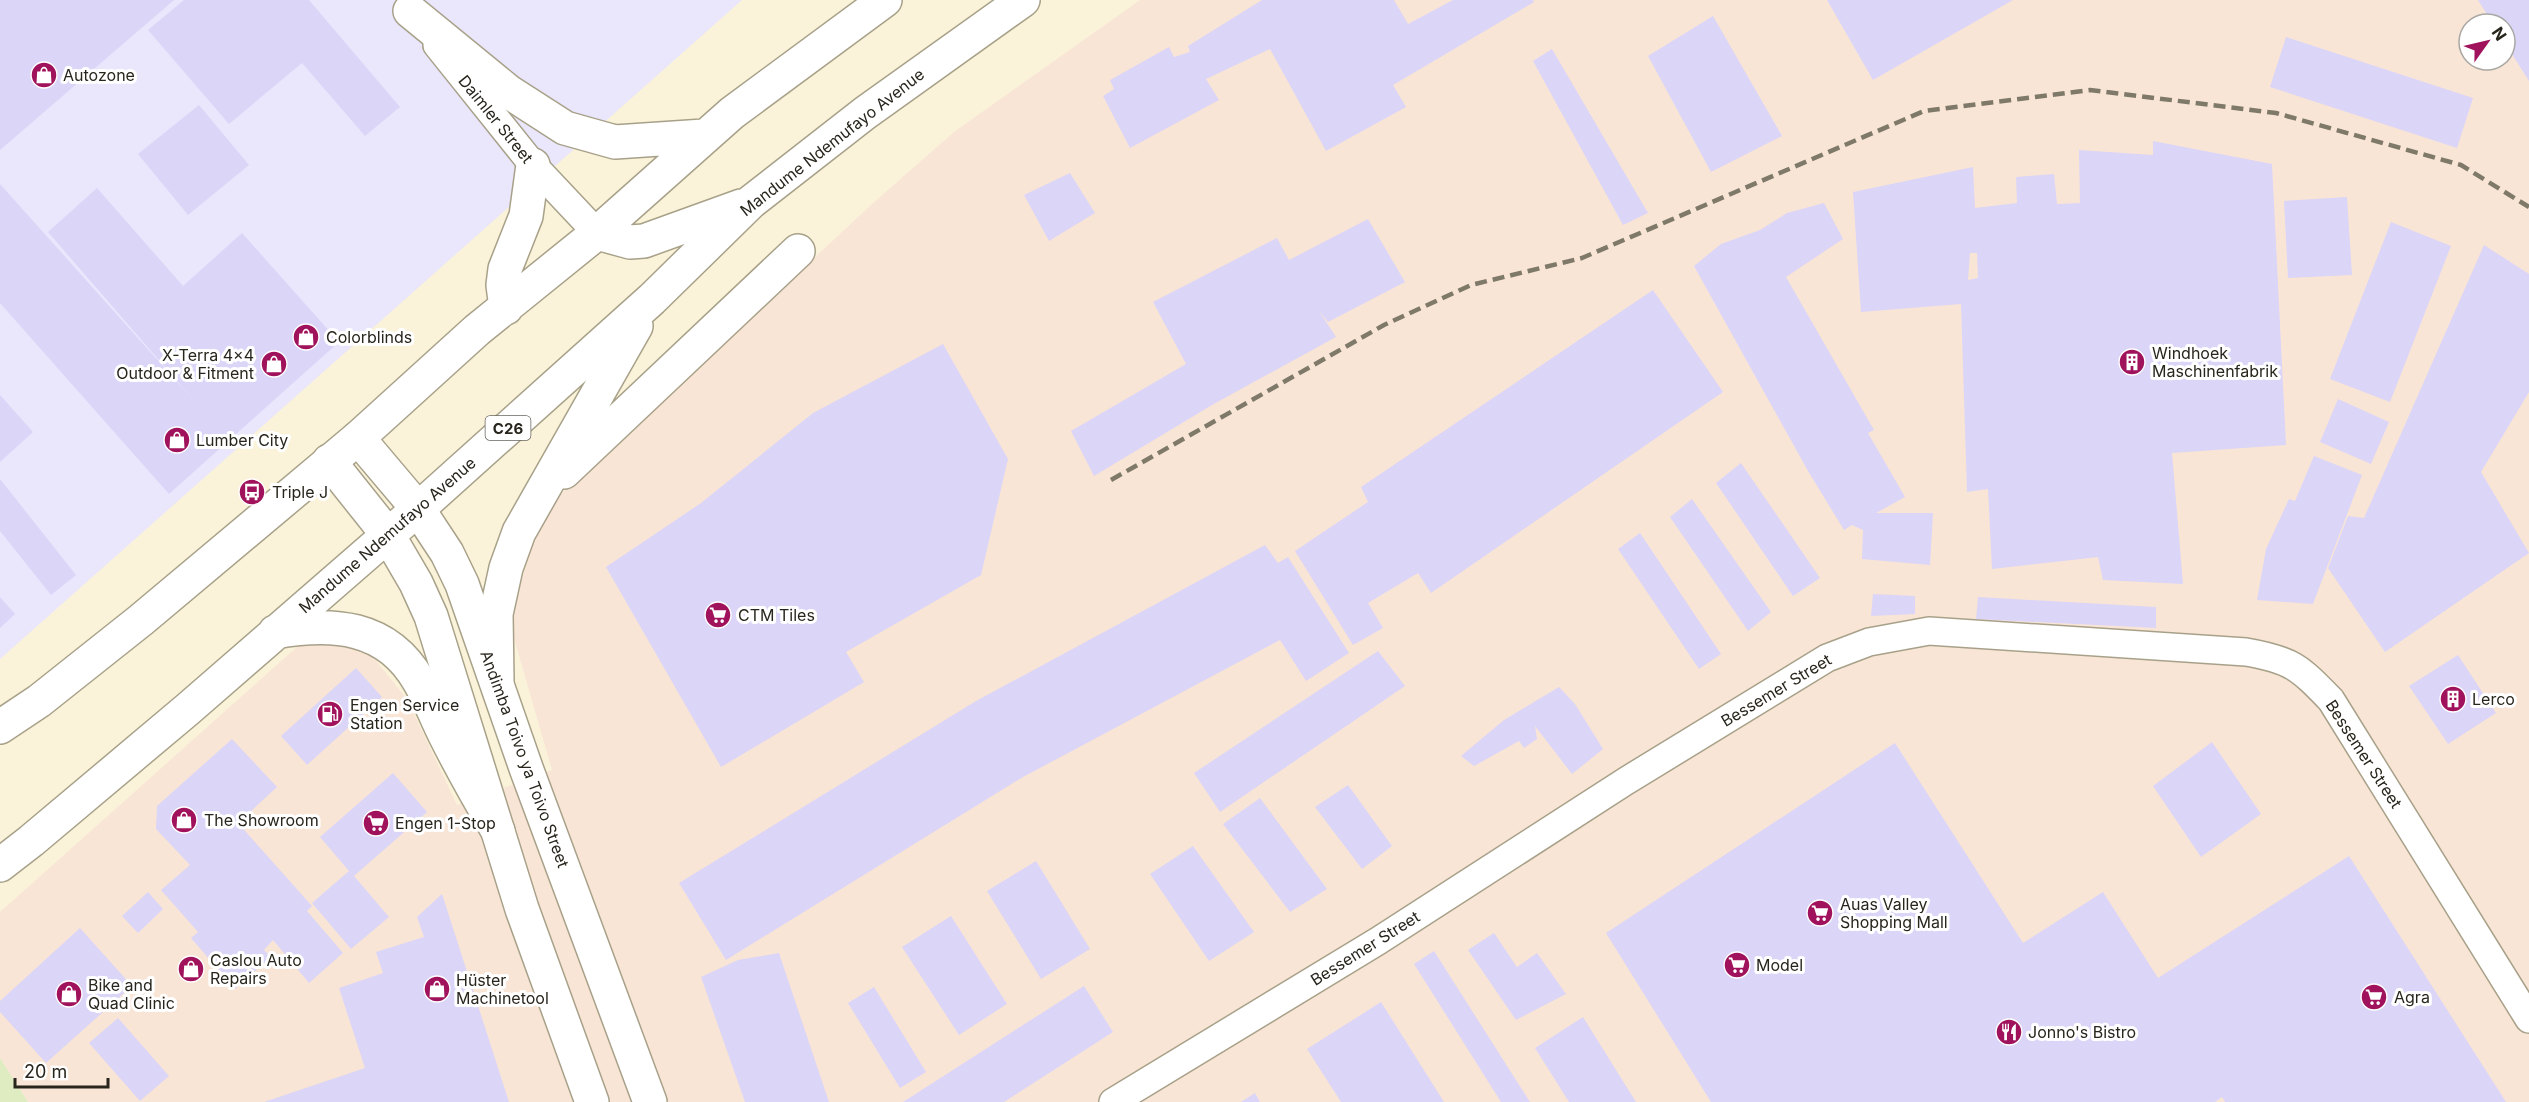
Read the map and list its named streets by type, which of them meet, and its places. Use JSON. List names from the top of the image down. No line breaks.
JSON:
{"streets":{"main road":["Mandume Ndemufayo Avenue","C26","Andimba Toivo ya Toivo Street"],"street":["Daimler Street","Bessemer Street"]},"crossings":[["Mandume Ndemufayo Avenue","Andimba Toivo ya Toivo Street"]],"places":{"shop":["Autozone","Colorblinds","X-Terra 4x4 Outdoor & Fitment","Lumber City","The Showroom","Caslou Auto Repairs","Hüster Machinetool","Bike and Quad Clinic"],"building":["Windhoek Maschinenfabrik","Lerco"],"bus stop":["Triple J"],"supermarket":["CTM Tiles","Engen 1-Stop","Auas Valley Shopping Mall","Model","Agra"],"fuel station":["Engen Service Station"],"restaurant":["Jonno's Bistro"]},"scale_bar":"20 m","north":"top right"}
